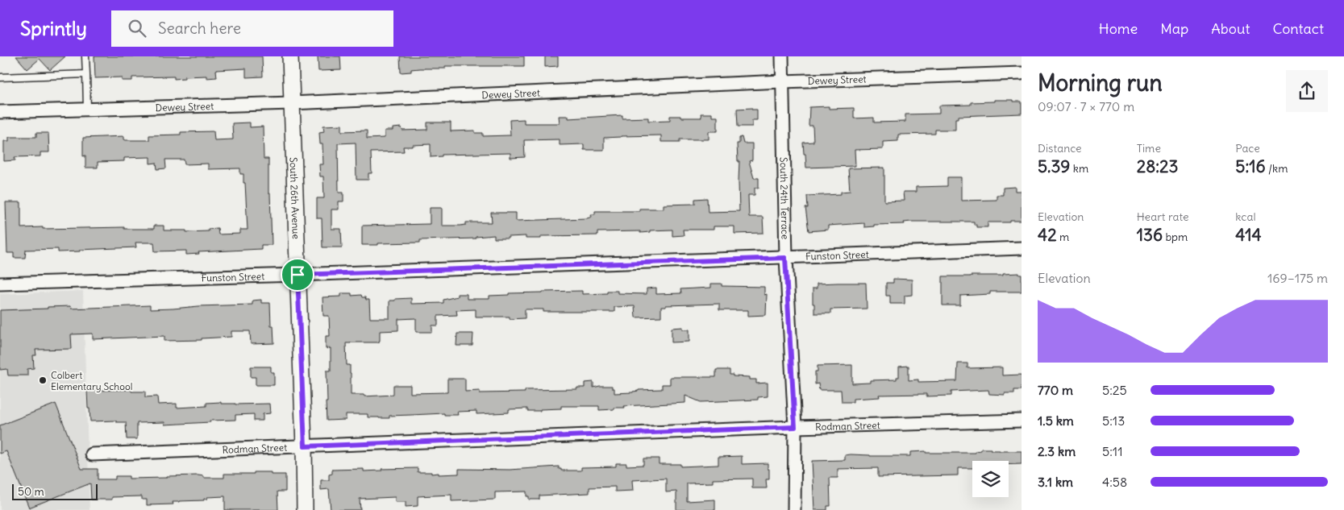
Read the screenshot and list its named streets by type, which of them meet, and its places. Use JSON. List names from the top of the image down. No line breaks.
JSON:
{"streets":{"street":["Dewey Street","South 26th Avenue","South 24th Terrace","Funston Street","Rodman Street"]},"crossings":[["Dewey Street","South 26th Avenue"],["Dewey Street","South 24th Terrace"],["South 26th Avenue","Funston Street"],["South 26th Avenue","Rodman Street"],["South 24th Terrace","Funston Street"],["South 24th Terrace","Rodman Street"]],"places":["Colbert Elementary School"],"scale_bar":"50 m","page":{"header":"Sprintly","search":"Search here","nav":["Home","Map","About","Contact"],"heading":["Morning run","09:07 · 7 × 770 m"],"stats":[["Distance","5.39 km"],["Time","28:23"],["Pace","5:16 /km"],["Elevation","42 m"],["Heart rate","136 bpm"],["kcal","414"]],"chart":["Elevation","169–175 m"],"list":[{"name":"770 m","note":"5:25"},{"name":"1.5 km","note":"5:13"},{"name":"2.3 km","note":"5:11"},{"name":"3.1 km","note":"4:58"}],"scale":"50 m"}}
